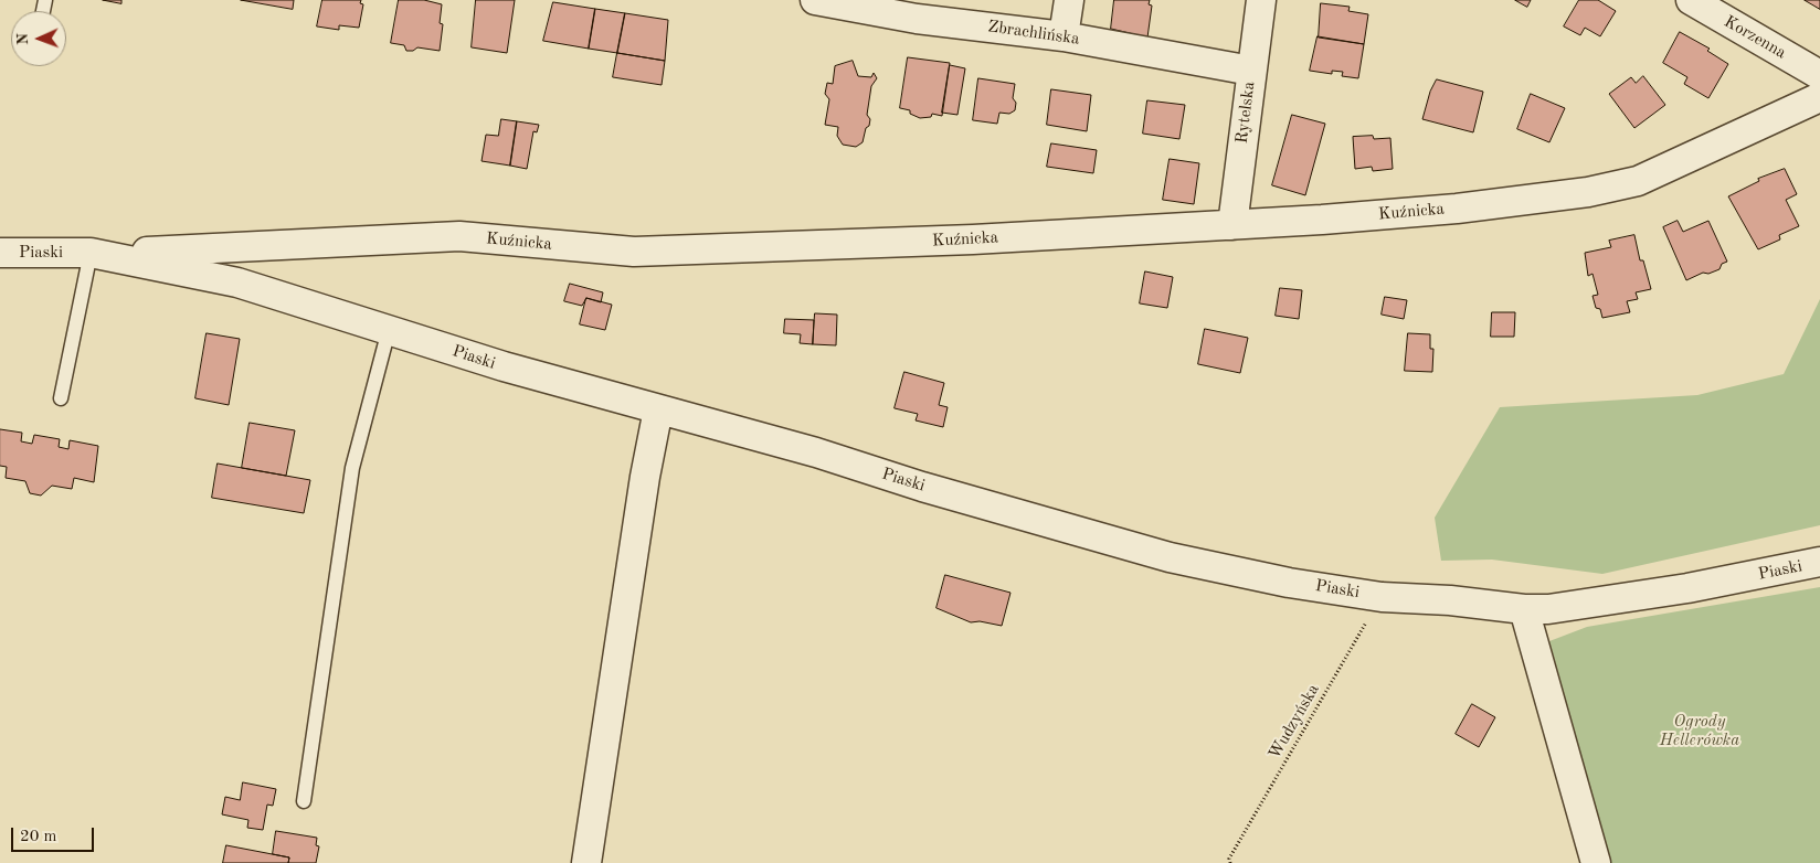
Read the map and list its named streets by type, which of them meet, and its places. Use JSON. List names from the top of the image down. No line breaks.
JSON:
{"streets":{"street":["Zbrachlińska","Korzenna","Rytelska","Kuźnicka","Piaski"],"path":["Wudzyńska"]},"crossings":[["Zbrachlińska","Rytelska"],["Rytelska","Kuźnicka"],["Kuźnicka","Piaski"],["Piaski","Wudzyńska"]],"parks":["Ogrody Hellerówka"],"scale_bar":"20 m","north":"left"}
